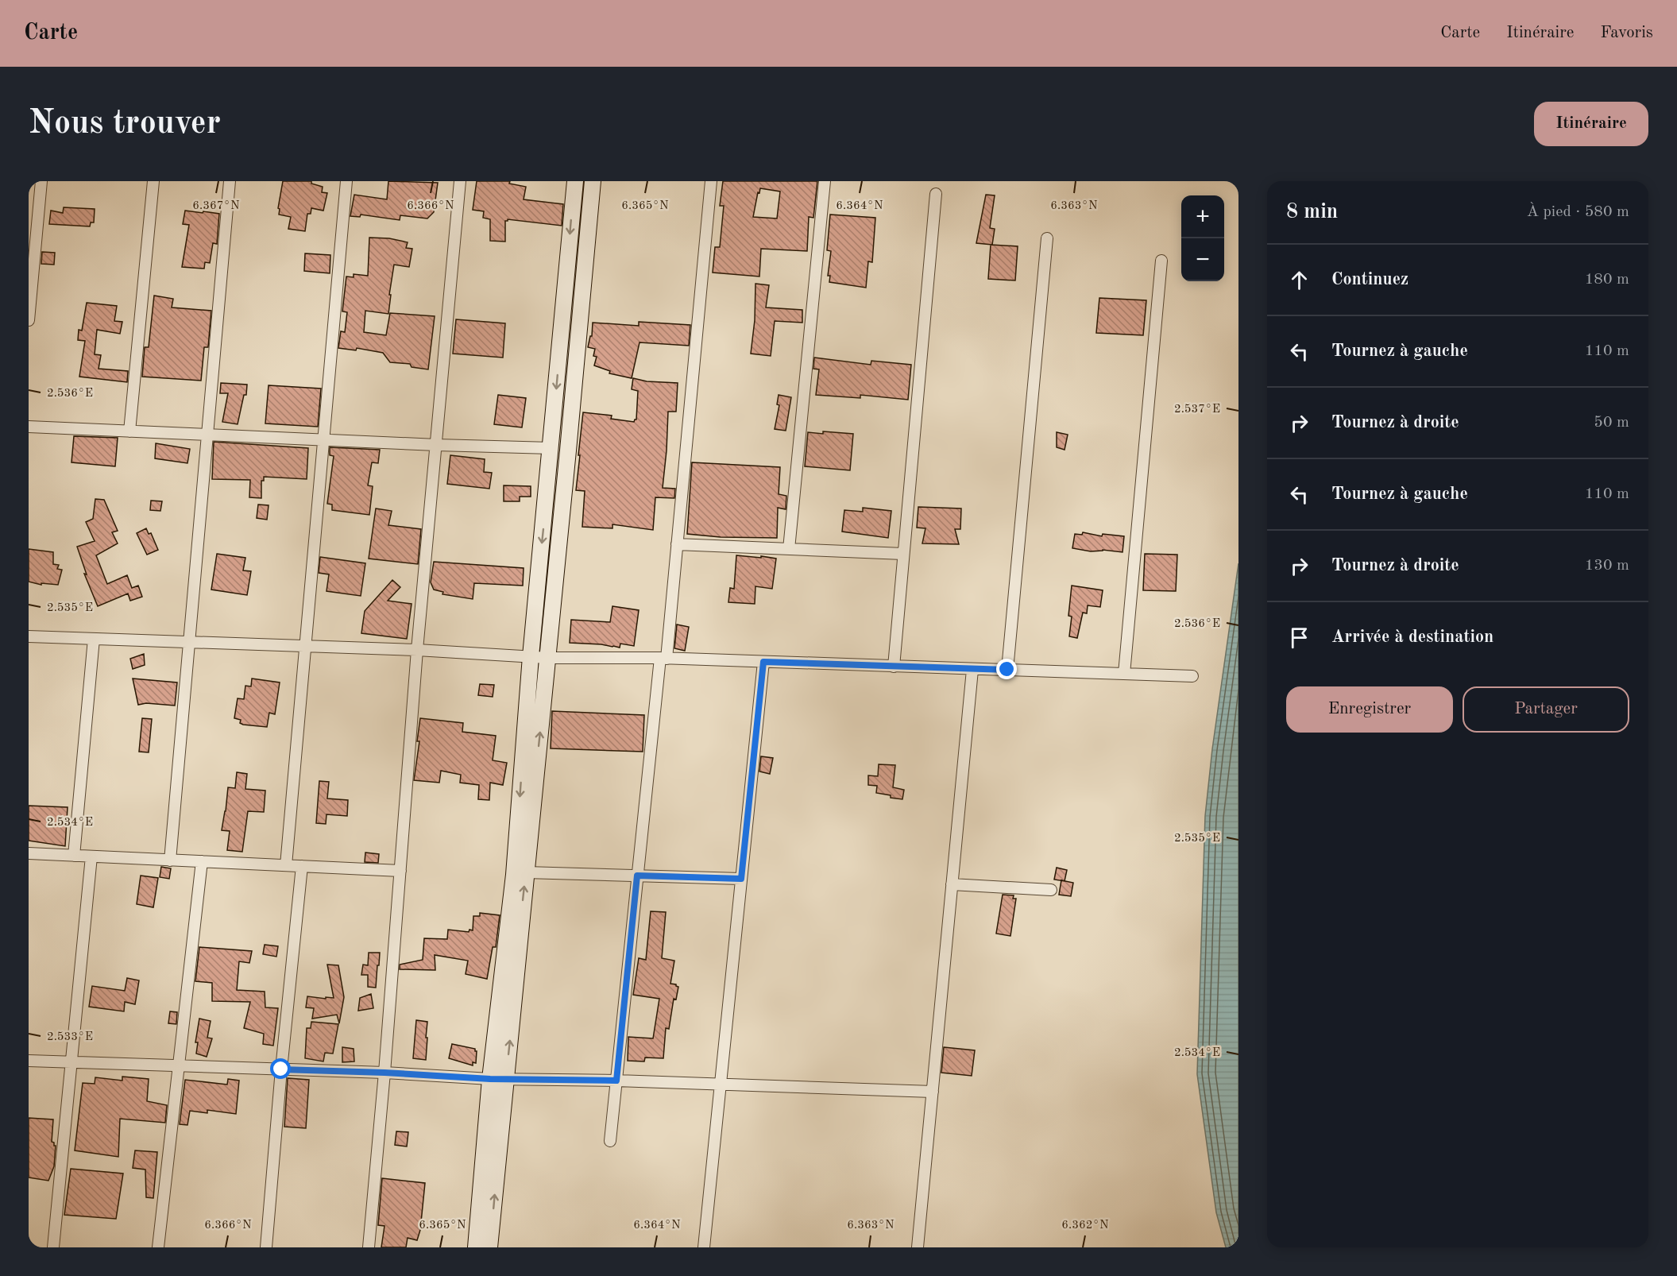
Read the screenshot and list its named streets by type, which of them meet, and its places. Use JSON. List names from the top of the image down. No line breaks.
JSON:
{"page":{"header":"Carte","nav":["Carte","Itinéraire","Favoris"],"buttons":["Itinéraire",["Enregistrer","Partager"]],"title":"Nous trouver","heading":["8 min","À pied · 580 m"],"map_buttons":["+","−"],"list":[["Continuez","180 m"],["Tournez à gauche","110 m"],["Tournez à droite","50 m"],["Tournez à gauche","110 m"],["Tournez à droite","130 m"],"Arrivée à destination"]},"coordinates":["6.367°N","6.366°N","6.365°N","6.364°N","6.363°N","2.536°E","2.537°E","2.535°E","2.534°E","2.533°E","6.362°N"]}
